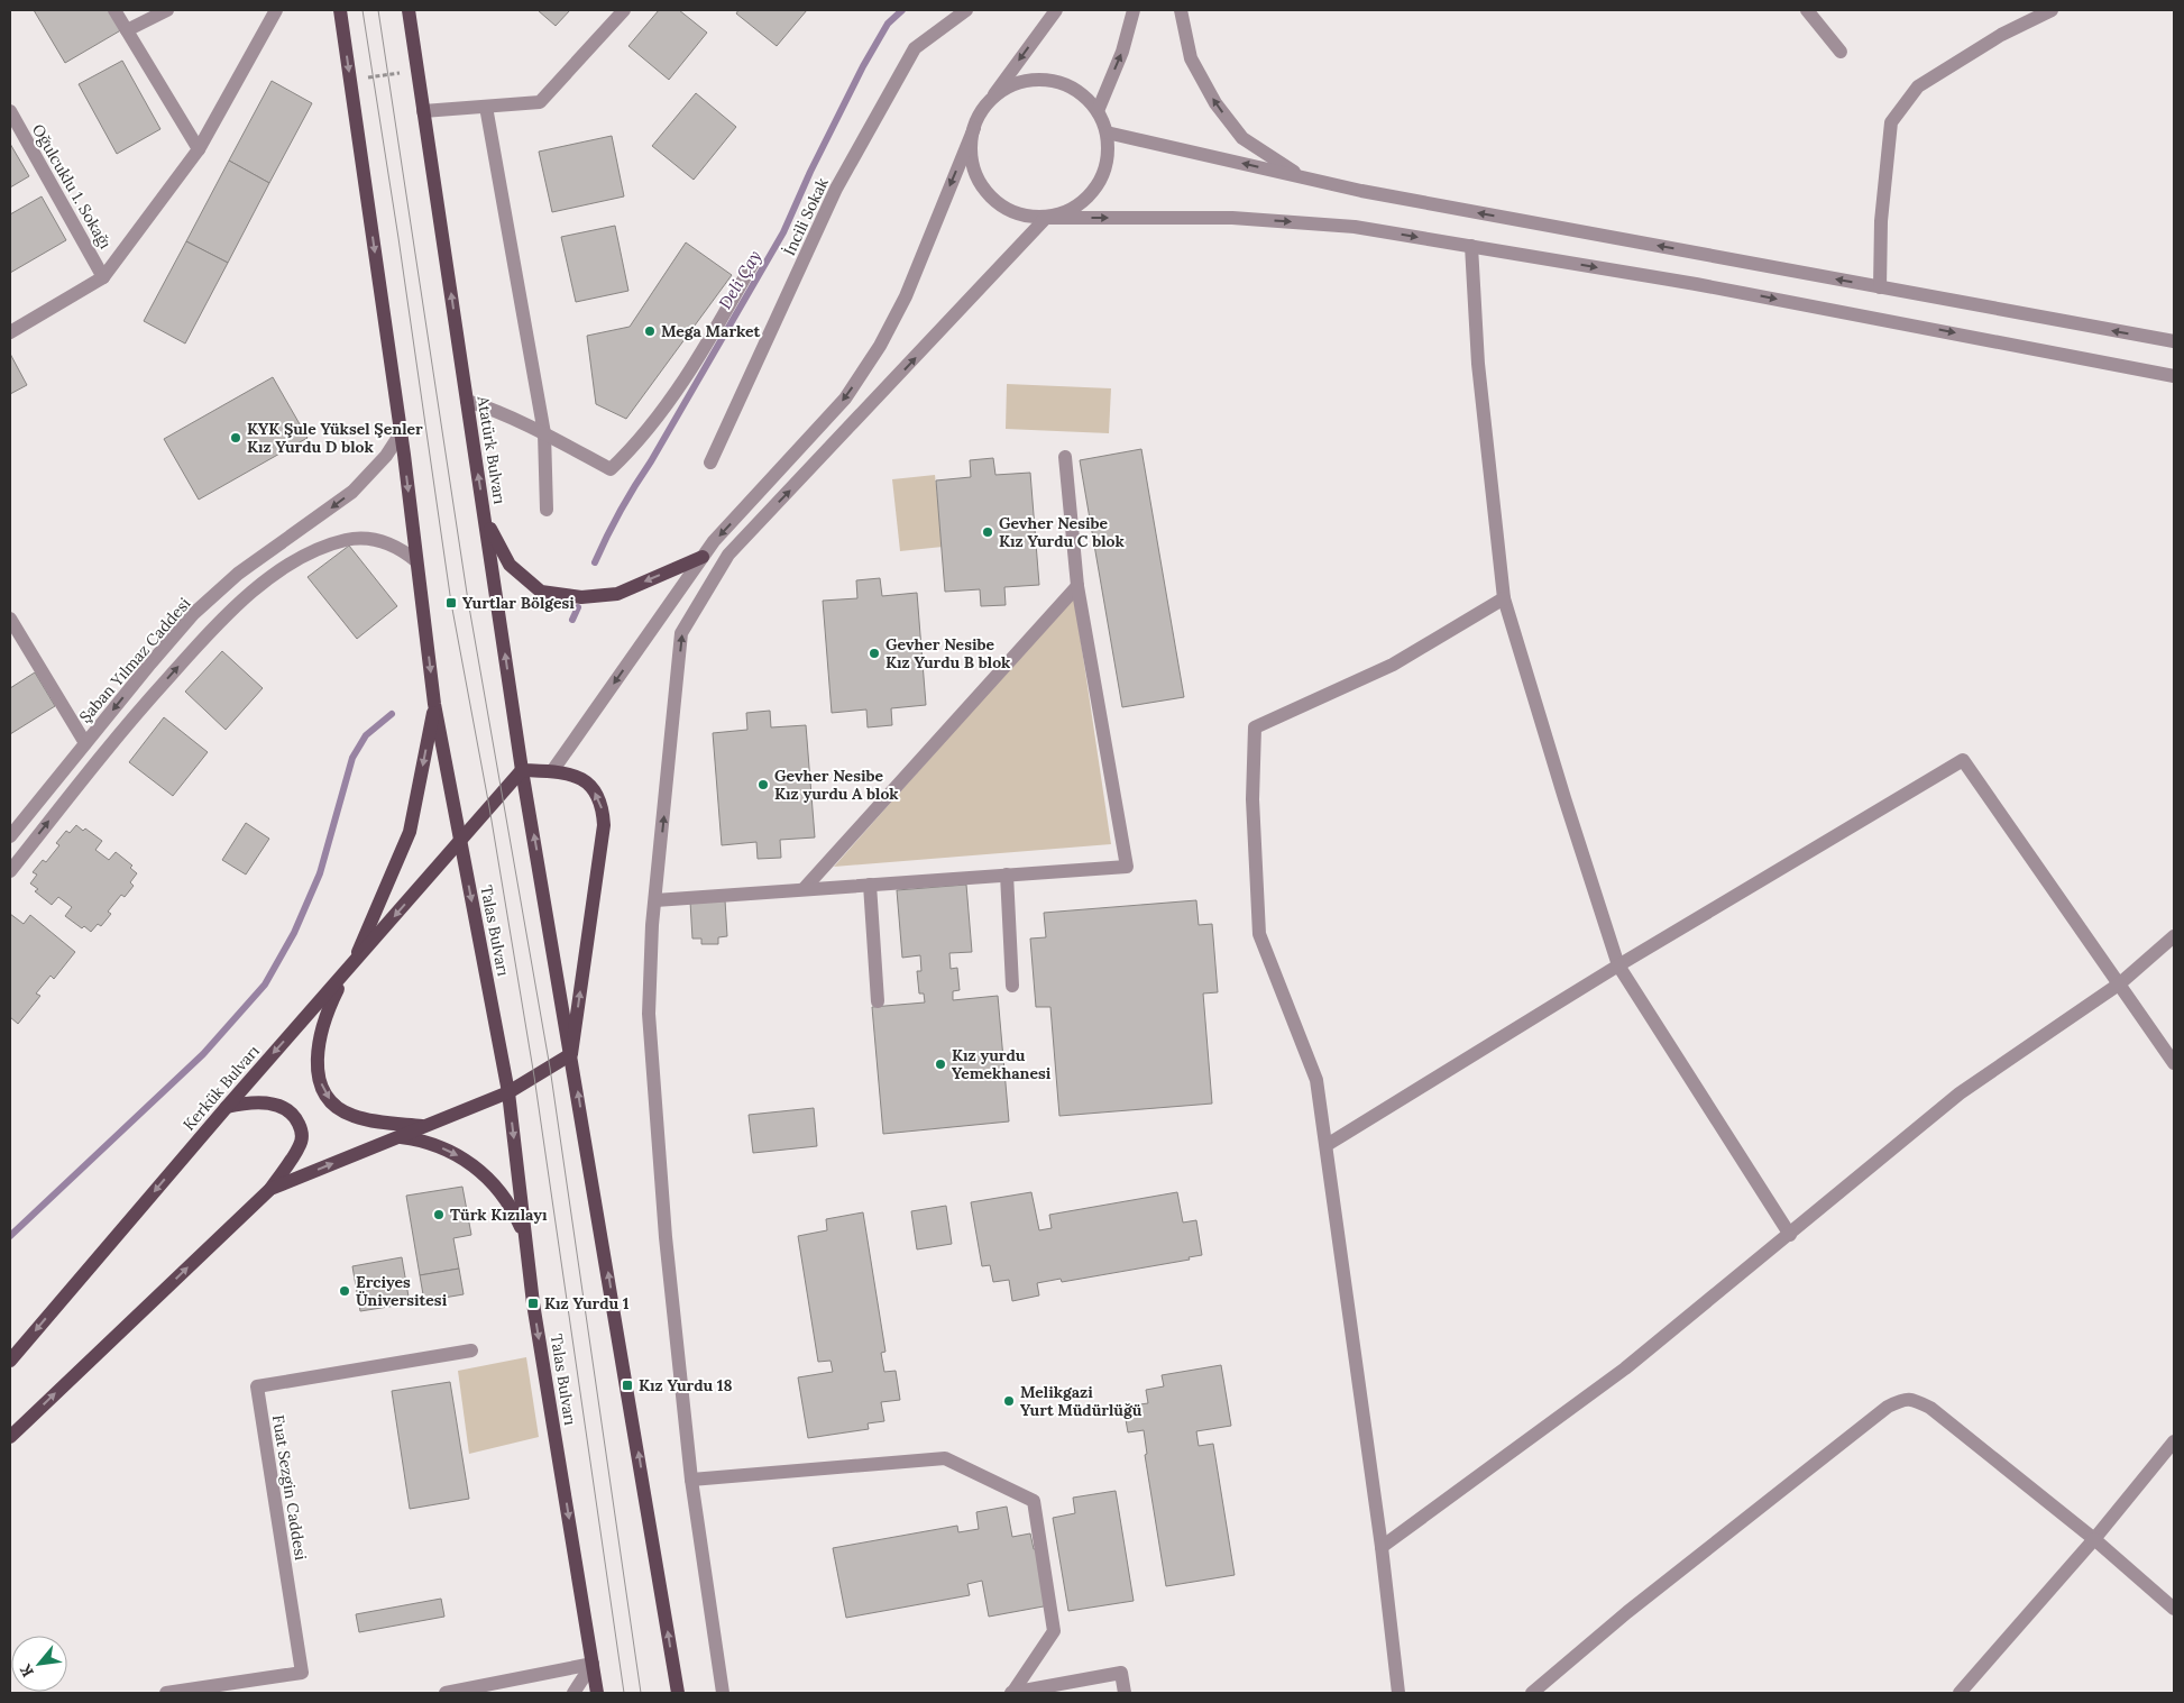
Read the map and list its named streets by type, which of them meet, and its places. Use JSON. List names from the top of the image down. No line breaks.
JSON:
{"streets":{"main road":["Atatürk Bulvarı","Talas Bulvarı","Kerkük Bulvarı"],"street":["Oğulcuklu 1. Sokağı","İncili Sokak","Şaban Yılmaz Caddesi","Fuat Sezgin Caddesi"]},"crossings":[["Atatürk Bulvarı","Kerkük Bulvarı"],["Talas Bulvarı","Kerkük Bulvarı"]],"water":["Deli Çay"],"places":{"other":["Mega Market","KYK Şule Yüksel Şenler Kız Yurdu D blok","Gevher Nesibe Kız Yurdu C blok","Gevher Nesibe Kız Yurdu B blok","Gevher Nesibe Kız yurdu A blok","Kız yurdu Yemekhanesi","Türk Kızılayı","Erciyes Üniversitesi","Melikgazi Yurt Müdürlüğü"],"transit":["Yurtlar Bölgesi","Kız Yurdu 1","Kız Yurdu 18"]},"north":"bottom left"}
